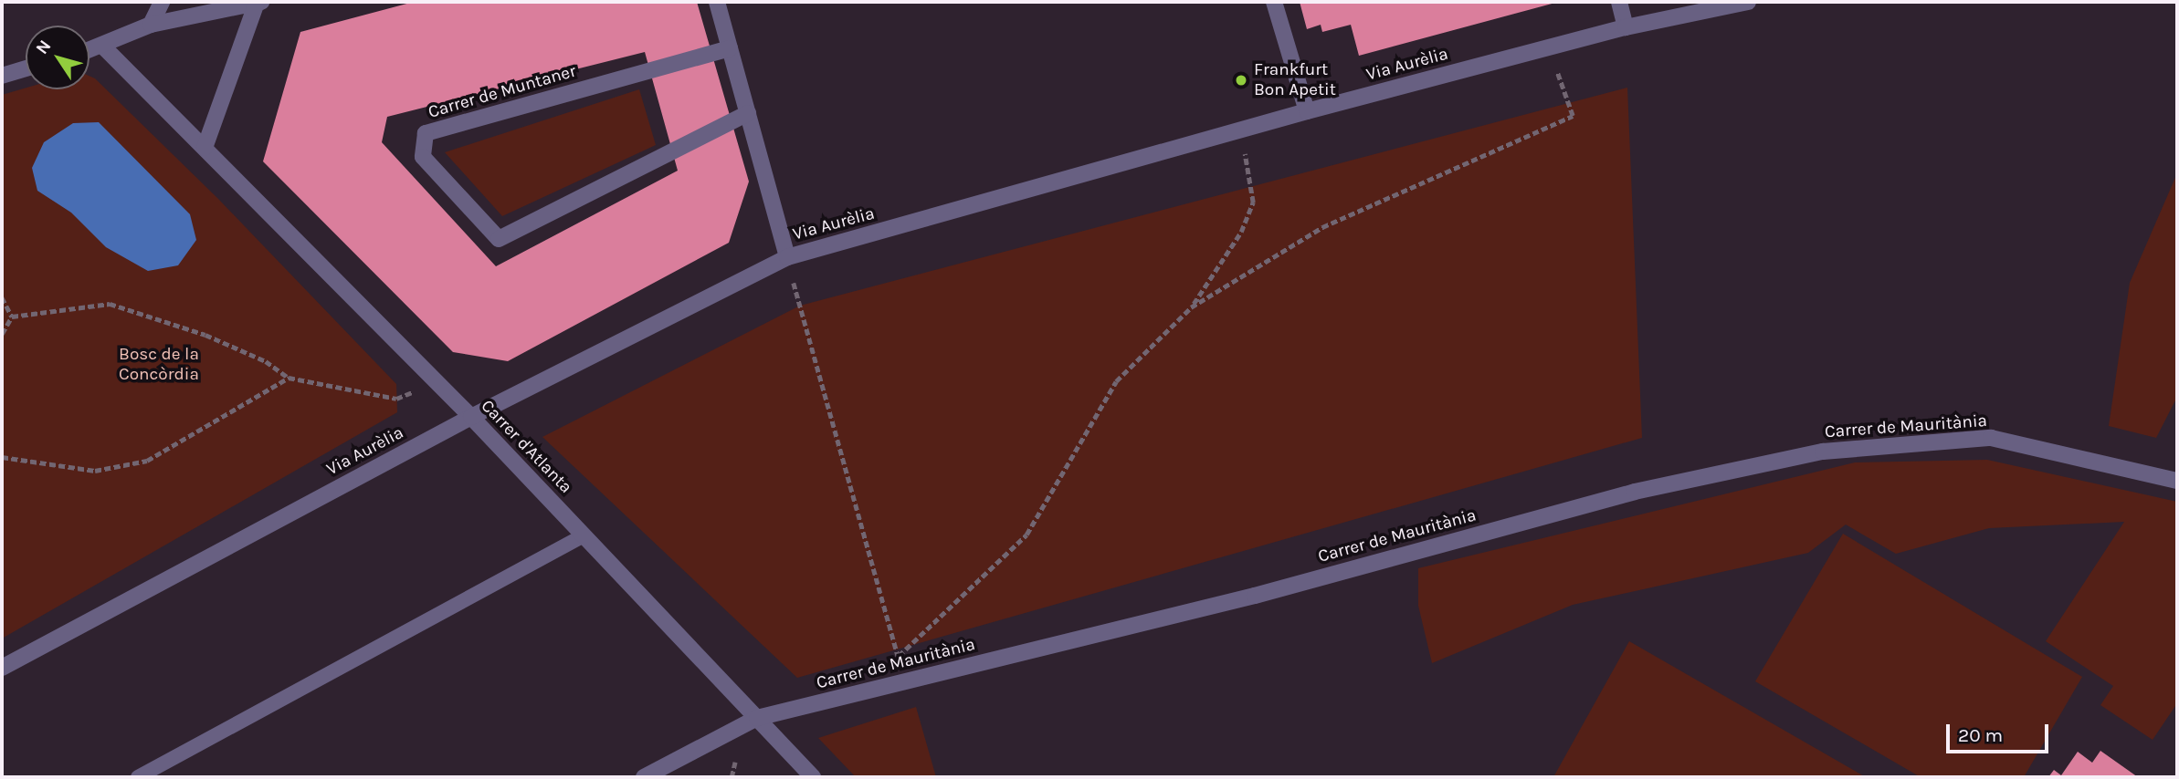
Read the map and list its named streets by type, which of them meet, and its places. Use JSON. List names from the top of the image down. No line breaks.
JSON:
{"streets":{"street":["Via Aurèlia","Carrer de Muntaner","Carrer de Mauritània","Carrer d'Atlanta"]},"crossings":[["Via Aurèlia","Carrer d'Atlanta"],["Carrer de Mauritània","Carrer d'Atlanta"]],"parks":["Bosc de la Concòrdia"],"places":["Frankfurt Bon Apetit"],"scale_bar":"20 m","north":"top left"}
